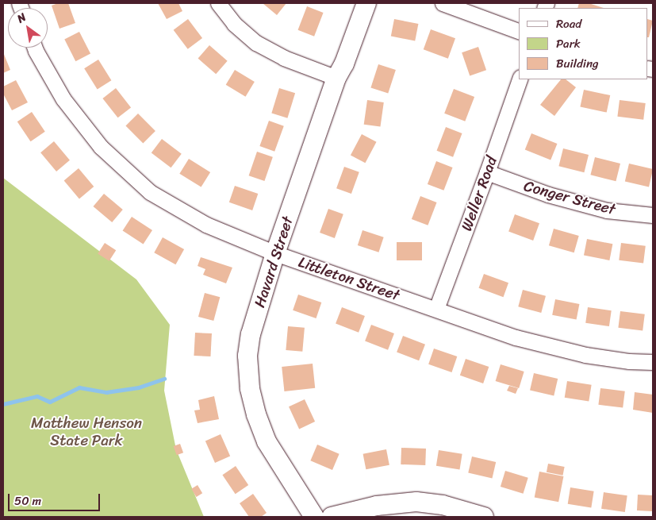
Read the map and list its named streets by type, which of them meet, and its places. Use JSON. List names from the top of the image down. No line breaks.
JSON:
{"streets":{"street":["Weller Road","Conger Street","Havard Street","Littleton Street"]},"crossings":[["Weller Road","Conger Street"],["Weller Road","Littleton Street"],["Havard Street","Littleton Street"]],"parks":["Matthew Henson State Park"],"legend":["Road","Park","Building"],"scale_bar":"50 m","north":"top left"}
